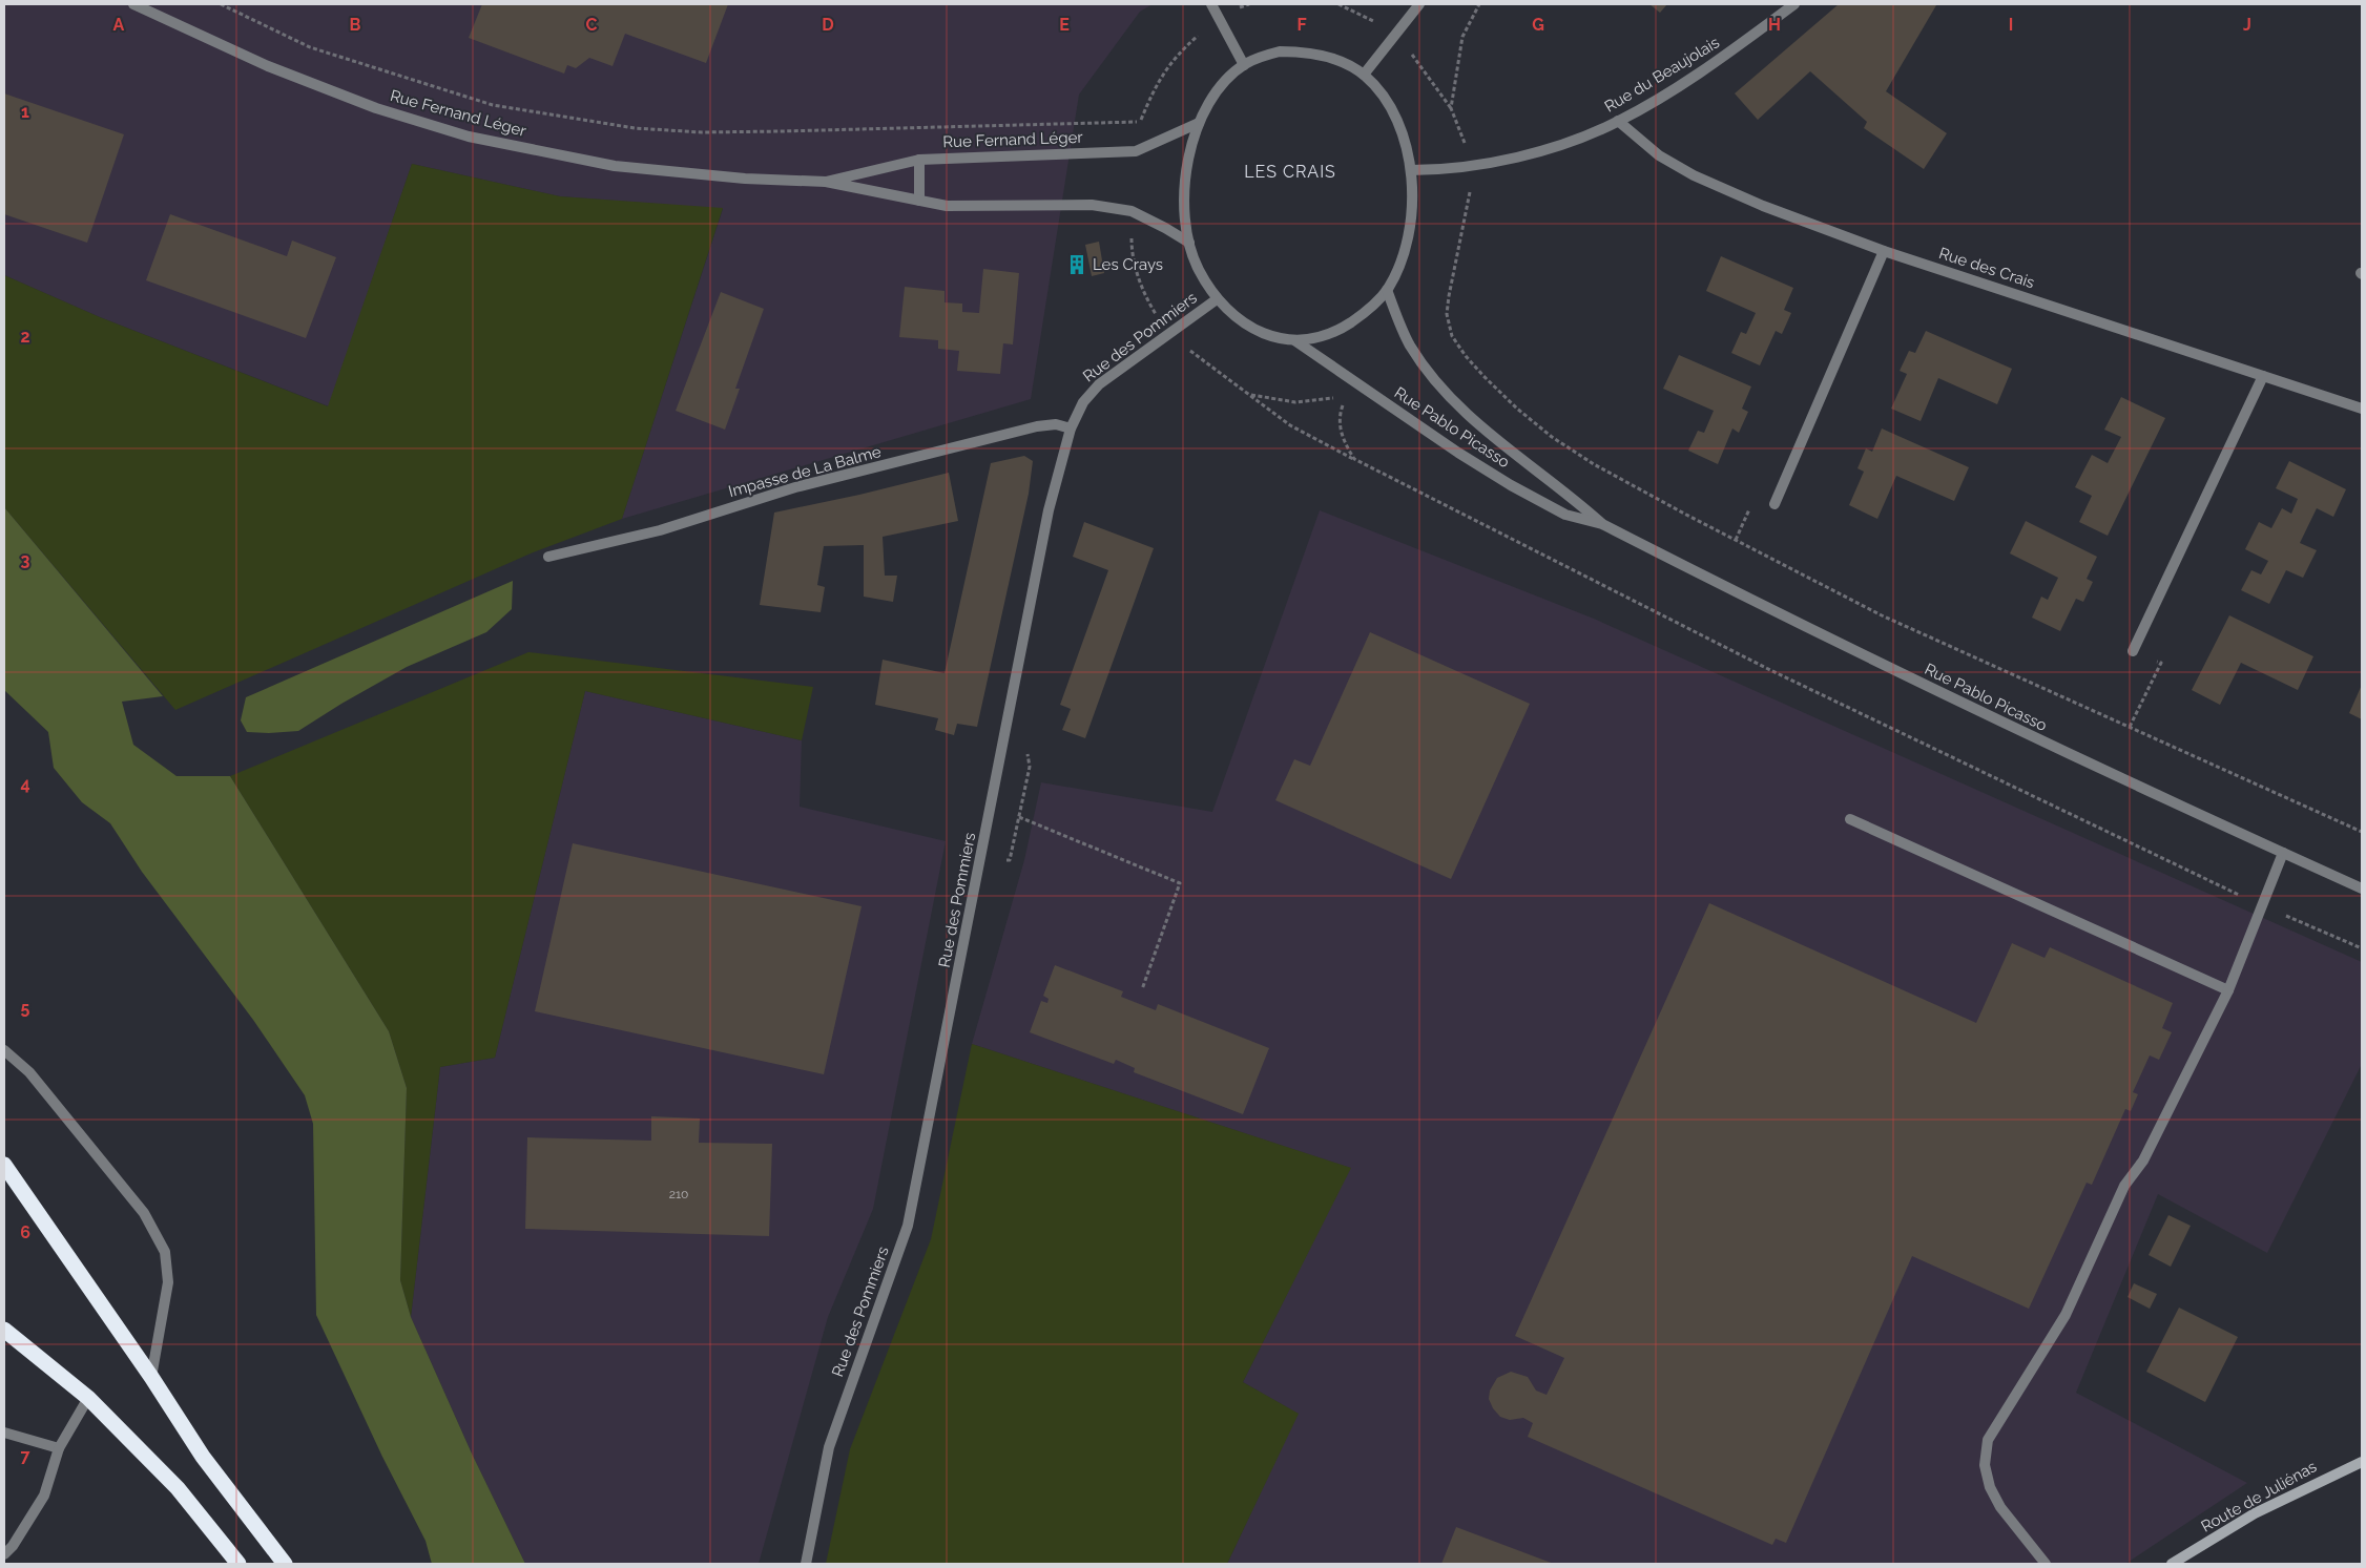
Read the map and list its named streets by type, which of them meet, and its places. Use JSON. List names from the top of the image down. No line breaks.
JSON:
{"streets":{"main road":["Route de Juliénas"],"street":["Rue du Beaujolais","Rue Fernand Léger","Rue des Crais","Rue des Pommiers","Rue Pablo Picasso","Impasse de La Balme"]},"crossings":[["Rue du Beaujolais","Rue des Crais"],["Rue des Pommiers","Impasse de La Balme"]],"districts":["LES CRAIS"],"places":{"building":["Les Crays"]},"house_numbers":["210"],"grid":{"columns":["A","B","C","D","E","F","G","H","I","J"],"rows":["1","2","3","4","5","6","7"]}}
